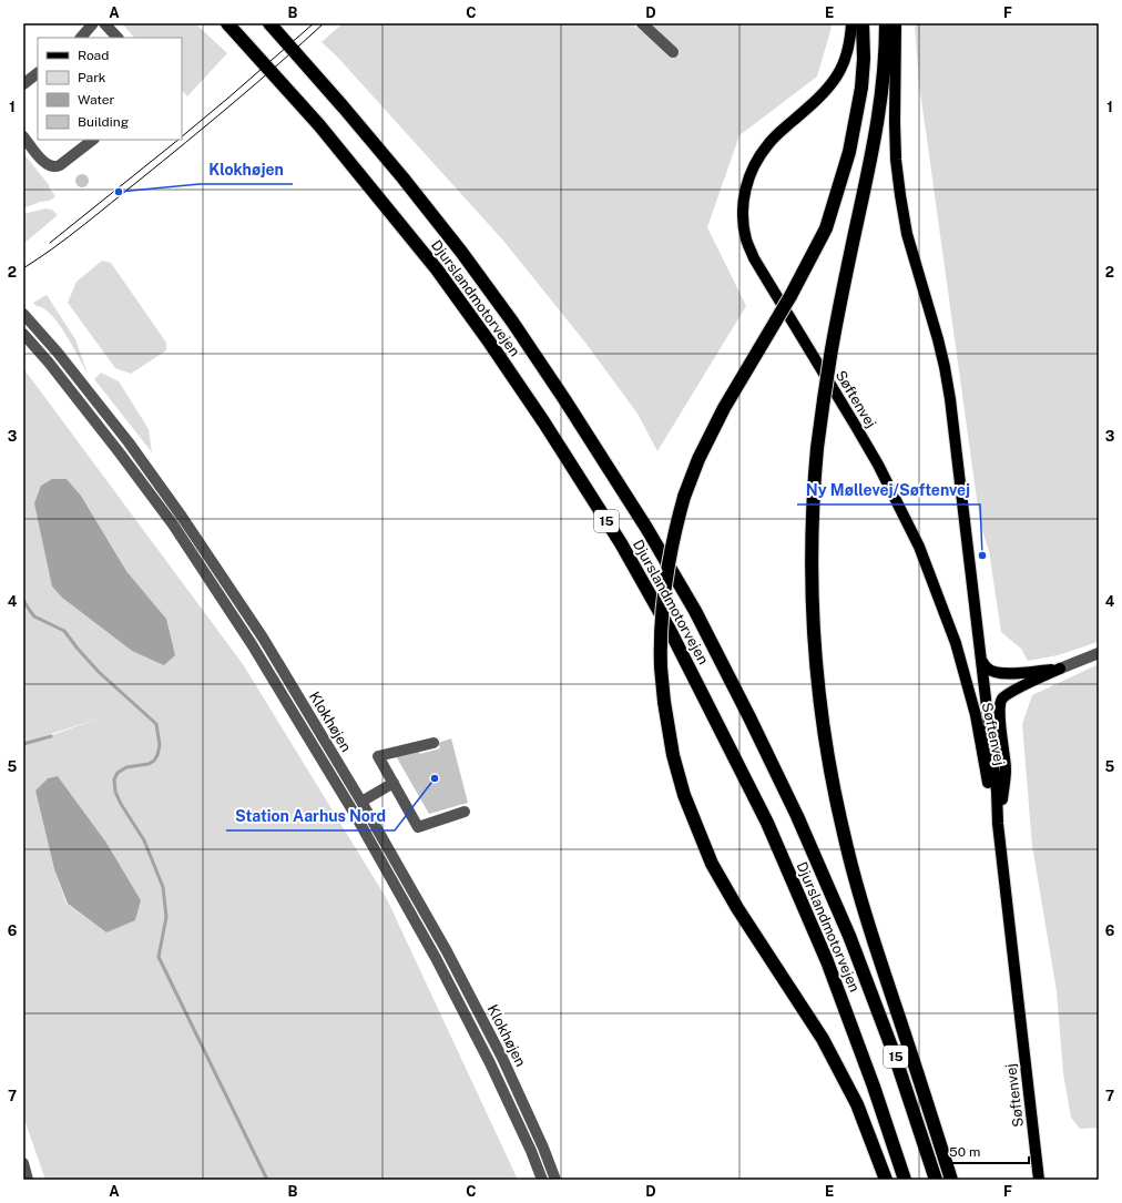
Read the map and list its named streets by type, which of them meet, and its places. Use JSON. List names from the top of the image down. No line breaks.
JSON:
{"streets":{"highway":["Djurslandmotorvejen","15"],"main road":["Søftenvej"],"street":["Klokhøjen"]},"places":["Klokhøjen","Ny Møllevej/Søftenvej","Station Aarhus Nord"],"legend":["Road","Park","Water","Building"],"scale_bar":"50 m","grid":{"columns":["A","B","C","D","E","F"],"rows":["1","2","3","4","5","6","7"]}}
